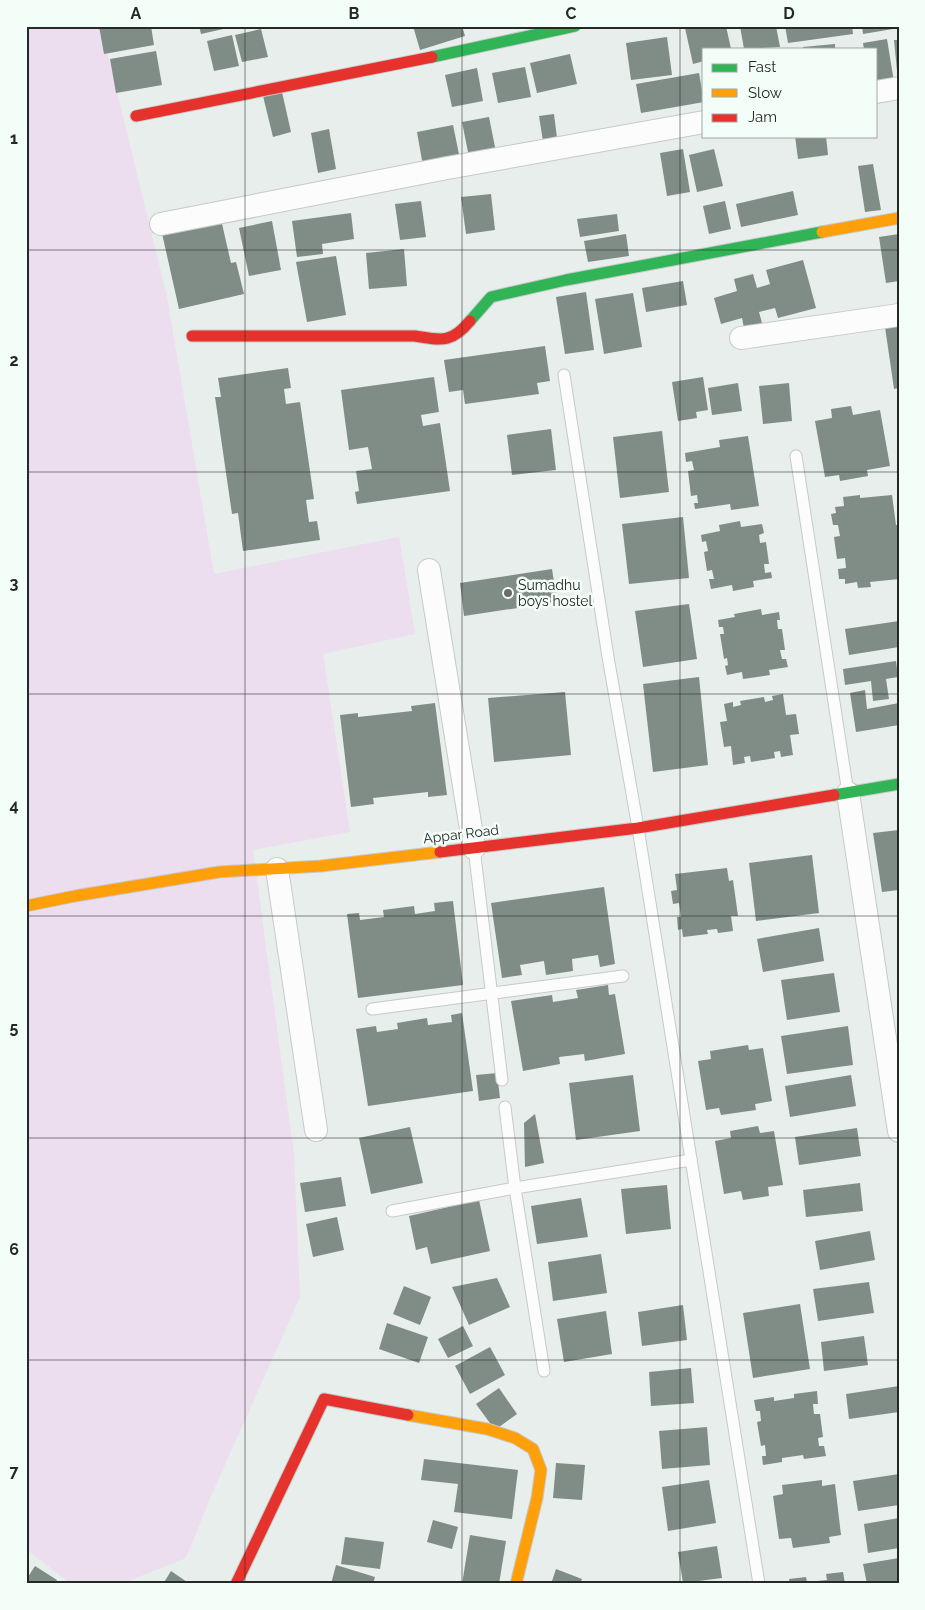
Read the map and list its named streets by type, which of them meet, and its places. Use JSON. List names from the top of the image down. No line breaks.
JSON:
{"streets":{"street":["Appar Road"]},"places":["Sumadhu boys hostel"],"legend":["Fast","Slow","Jam"],"grid":{"columns":["A","B","C","D"],"rows":["1","2","3","4","5","6","7"]}}
